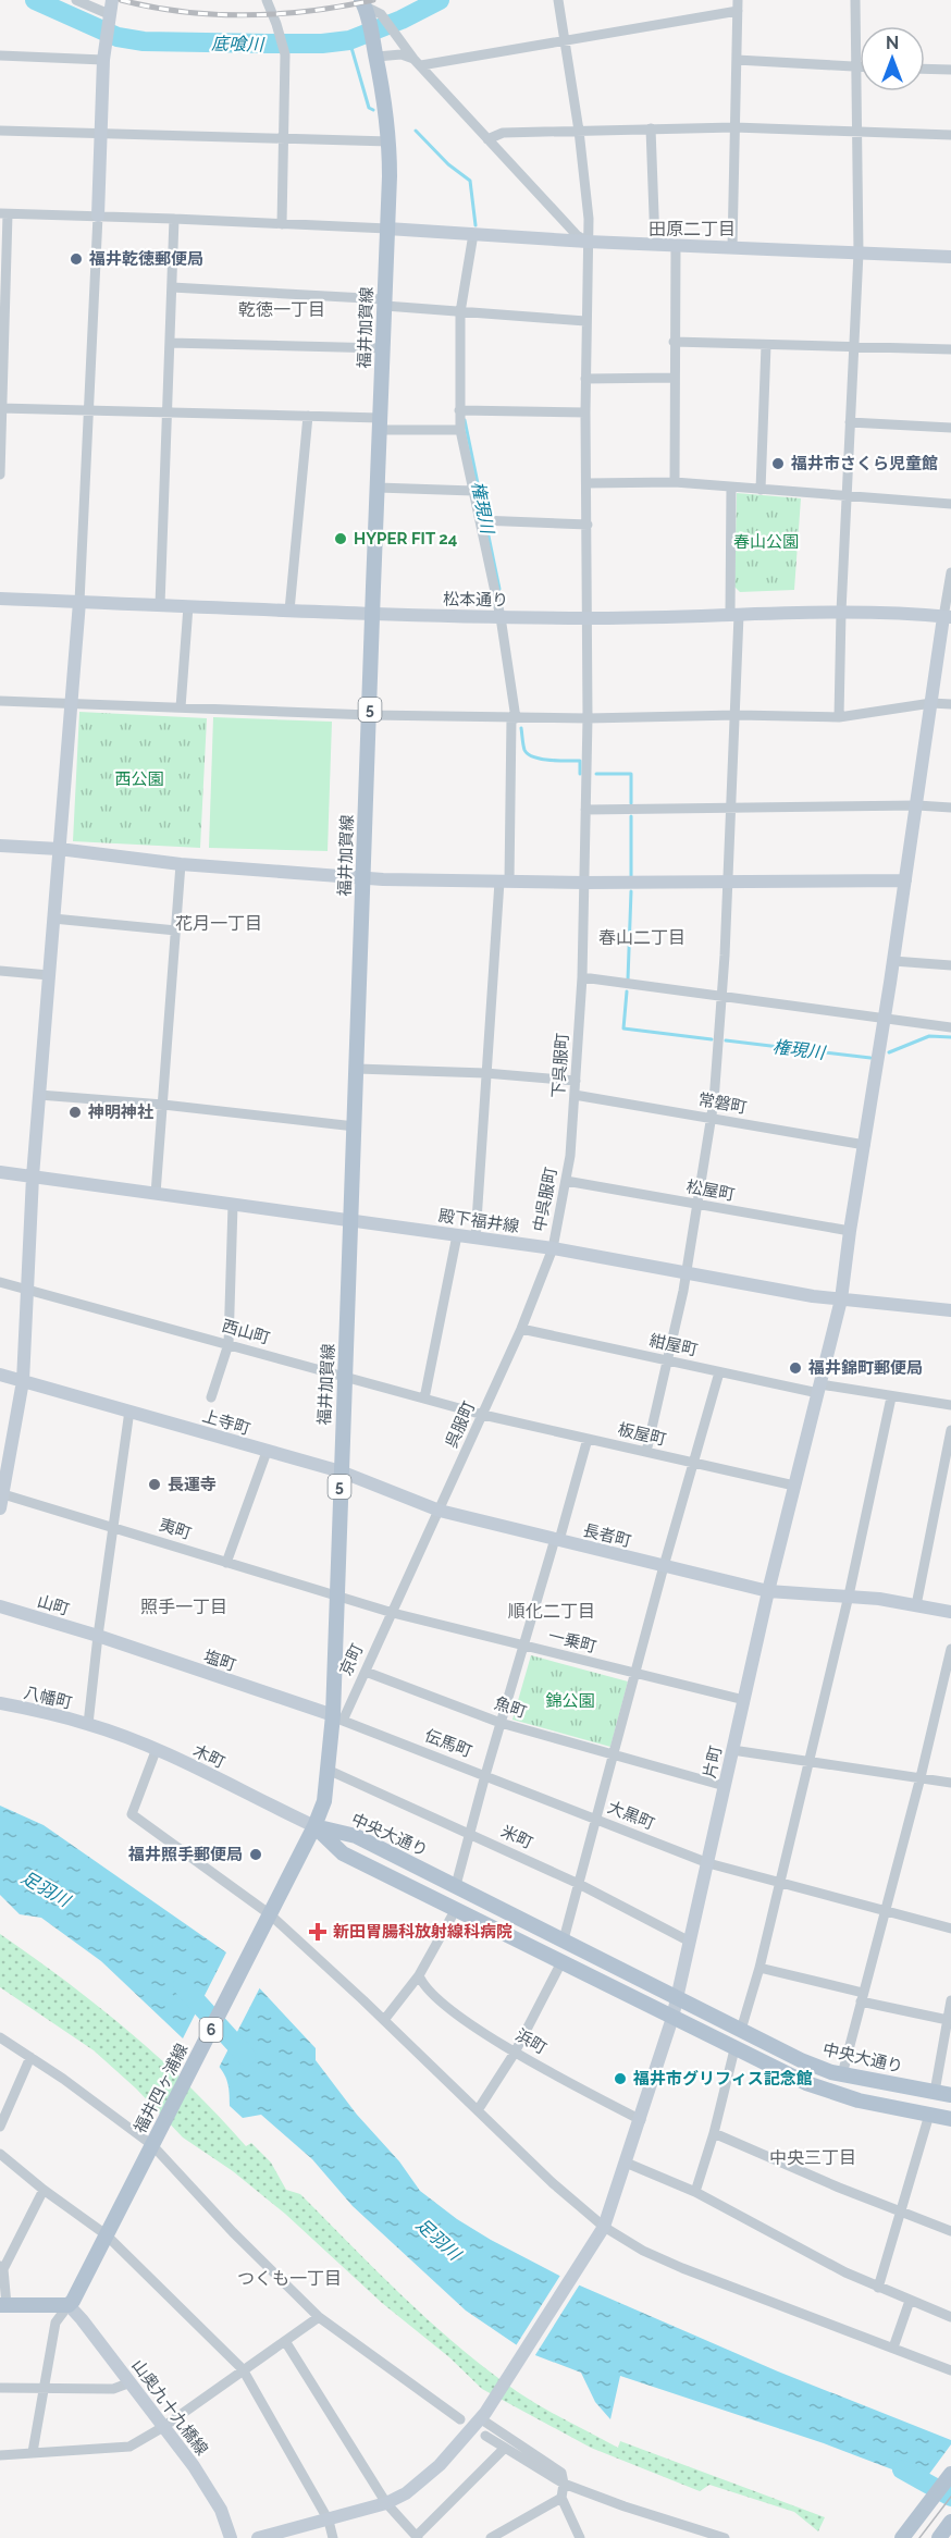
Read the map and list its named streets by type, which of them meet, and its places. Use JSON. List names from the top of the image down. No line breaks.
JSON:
{"streets":{"main road":["福井加賀線","5","京町","中央大通り","6","福井四ヶ浦線"],"street":["松本通り","下呉服町","常磐町","松屋町","中呉服町","殿下福井線","西山町","紺屋町","上寺町","呉服町","板屋町","夷町","長者町","山町","一乗町","塩町","八幡町","魚町","伝馬町","木町","片町","大黒町","米町","浜町","山奥九十九橋線"]},"crossings":[["福井加賀線","松本通り"],["福井加賀線","殿下福井線"],["福井加賀線","西山町"],["福井加賀線","上寺町"],["福井加賀線","夷町"],["福井加賀線","一乗町"],["福井加賀線","京町"],["福井加賀線","塩町"],["福井加賀線","伝馬町"],["松本通り","下呉服町"],["松本通り","片町"],["下呉服町","常磐町"],["下呉服町","中呉服町"],["常磐町","片町"],["松屋町","中呉服町"],["松屋町","片町"],["中呉服町","殿下福井線"],["中呉服町","呉服町"],["殿下福井線","呉服町"],["殿下福井線","片町"],["西山町","呉服町"],["西山町","板屋町"],["紺屋町","呉服町"],["紺屋町","片町"],["上寺町","呉服町"],["上寺町","長者町"],["呉服町","板屋町"],["呉服町","長者町"],["呉服町","一乗町"],["呉服町","京町"],["板屋町","片町"],["夷町","一乗町"],["長者町","片町"],["山町","塩町"],["一乗町","京町"],["一乗町","片町"],["京町","塩町"],["京町","魚町"],["京町","伝馬町"],["京町","木町"],["京町","中央大通り"],["京町","米町"],["京町","福井四ヶ浦線"],["塩町","伝馬町"],["八幡町","木町"],["魚町","片町"],["伝馬町","大黒町"],["木町","中央大通り"],["木町","福井四ヶ浦線"],["片町","大黒町"],["片町","中央大通り"],["片町","米町"],["片町","浜町"],["中央大通り","福井四ヶ浦線"],["福井四ヶ浦線","山奥九十九橋線"]],"districts":["田原二丁目","乾徳一丁目","花月一丁目","春山二丁目","照手一丁目","順化二丁目","中央三丁目","つくも一丁目"],"water":["底喰川","権現川","足羽川"],"parks":["春山公園","西公園","錦公園"],"places":{"other":["福井乾徳郵便局","福井市さくら児童館","HYPER FIT 24","神明神社","福井錦町郵便局","長運寺","福井照手郵便局","福井市グリフィス記念館"],"health":["新田胃腸科放射線科病院"]},"north":"top"}
